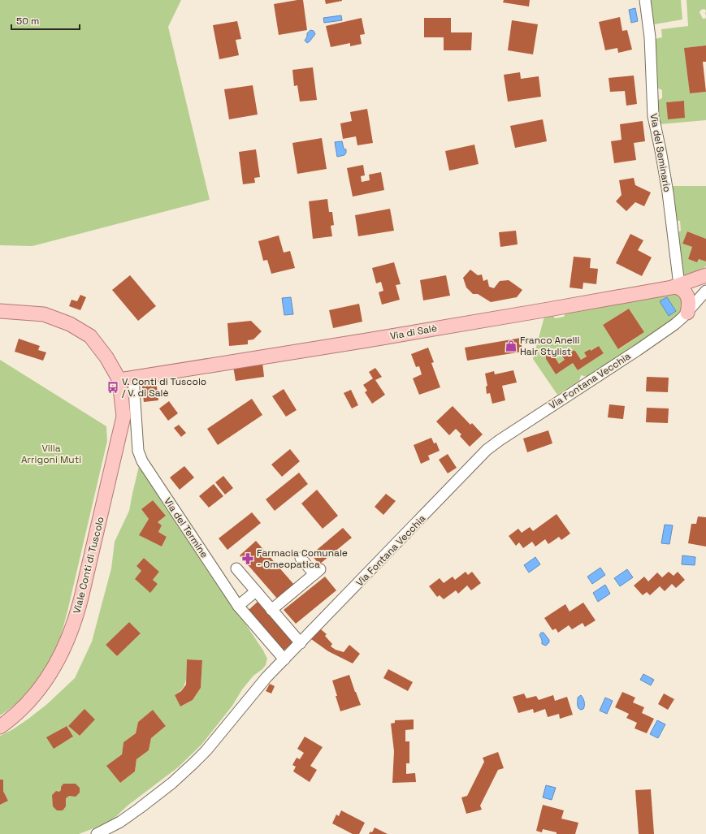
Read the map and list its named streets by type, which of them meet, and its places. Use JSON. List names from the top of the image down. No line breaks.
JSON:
{"streets":{"main road":["Via di Salè","Viale Conti di Tuscolo"],"street":["Via del Seminario","Via Fontana Vecchia","Via del Termine"]},"crossings":[["Via del Seminario","Via di Salè"],["Via di Salè","Via del Termine"],["Via di Salè","Viale Conti di Tuscolo"],["Via Fontana Vecchia","Via del Termine"],["Via del Termine","Viale Conti di Tuscolo"]],"parks":["Villa Arrigoni Muti"],"places":{"shop":["Franco Anelli Hair Stylist"],"bus stop":["V. Conti di Tuscolo / V. di Salè"],"pharmacy":["Farmacia Comunale - Omeopatica"]},"scale_bar":"50 m"}
